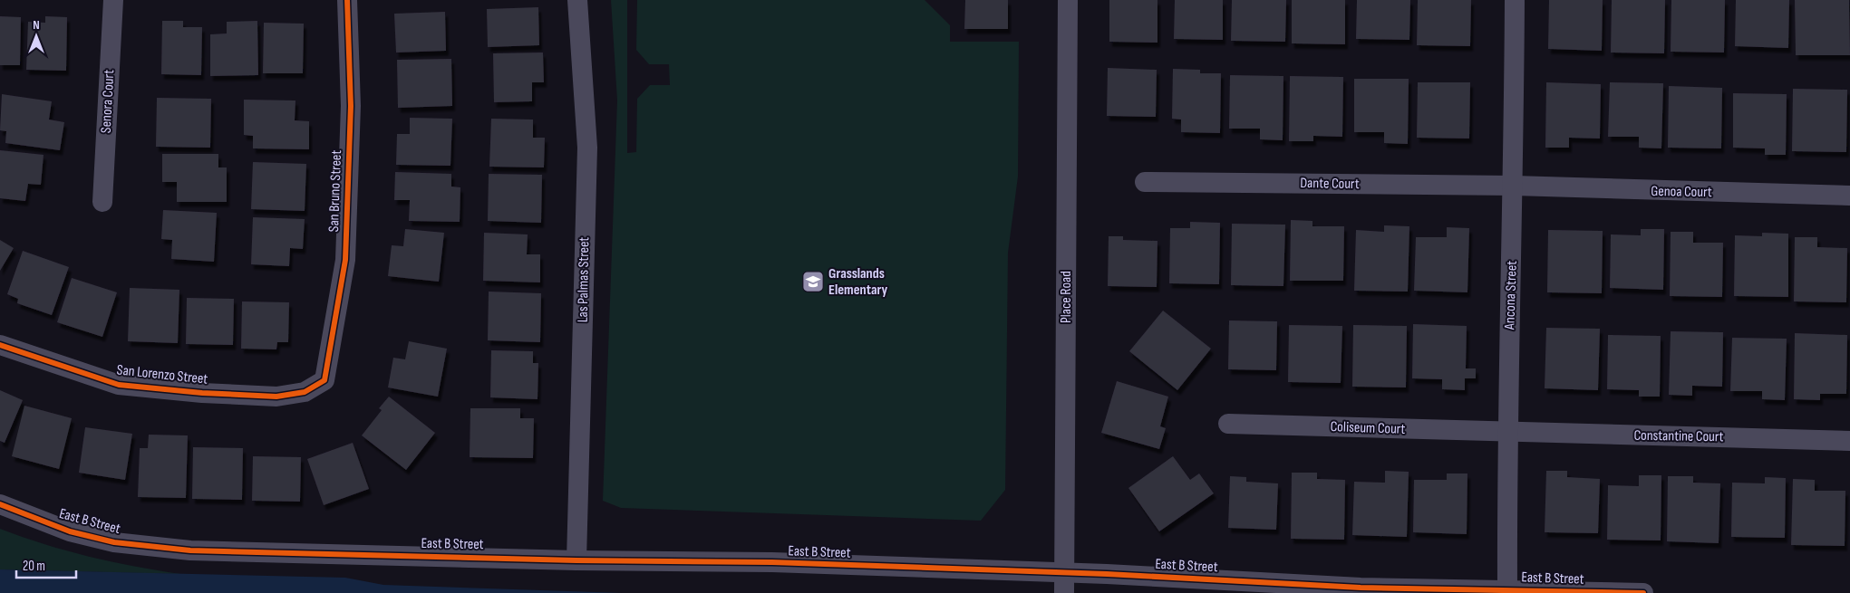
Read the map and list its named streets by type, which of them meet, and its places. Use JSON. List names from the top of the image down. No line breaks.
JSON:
{"streets":{"street":["Senora Court","Dante Court","San Bruno Street","Genoa Court","Las Palmas Street","Ancona Street","Place Road","San Lorenzo Street","Coliseum Court","Constantine Court","East B Street"]},"crossings":[["Dante Court","Genoa Court"],["Dante Court","Ancona Street"],["San Bruno Street","San Lorenzo Street"],["Genoa Court","Ancona Street"],["Las Palmas Street","East B Street"],["Ancona Street","Coliseum Court"],["Ancona Street","Constantine Court"],["Ancona Street","East B Street"],["Place Road","East B Street"],["Coliseum Court","Constantine Court"]],"places":{"school or university":["Grasslands Elementary"]},"scale_bar":"20 m","north":"top"}
